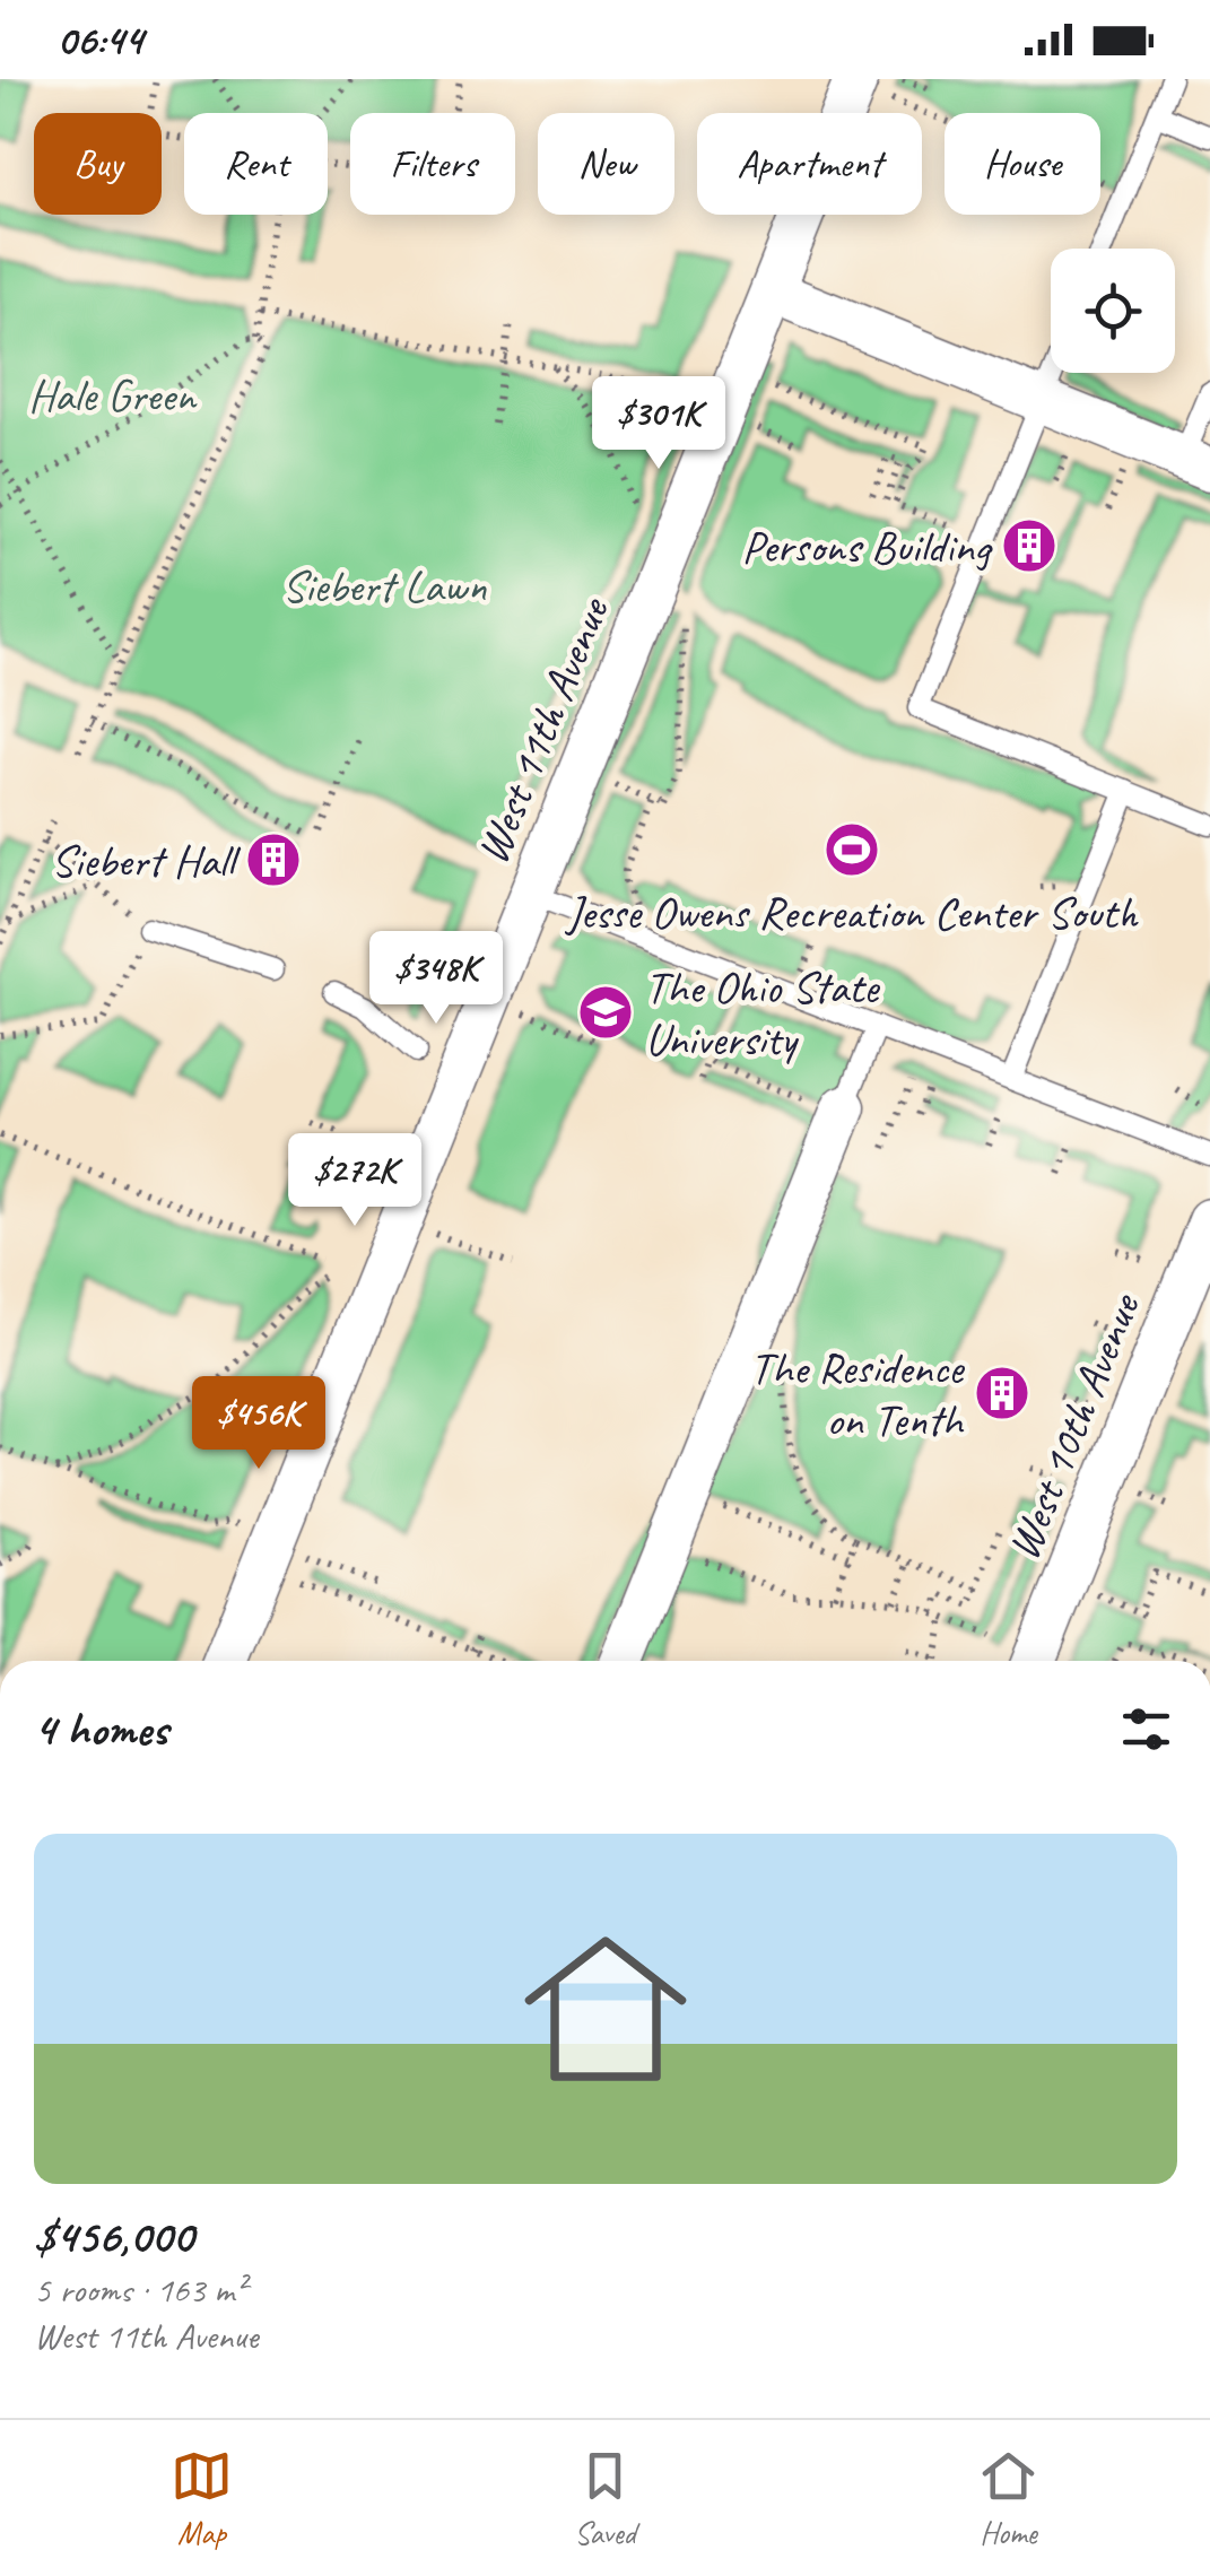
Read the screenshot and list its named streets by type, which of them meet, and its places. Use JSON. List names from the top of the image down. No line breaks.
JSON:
{"streets":{"street":["West 11th Avenue","West 10th Avenue"]},"parks":["Hale Green","Siebert Lawn"],"places":{"building":["Persons Building","Siebert Hall","The Residence on Tenth"],"sports":["Jesse Owens Recreation Center South"],"school or university":["The Ohio State University"]},"page":{"status":"06:44","chip":["Buy","Rent","Filters","New","Apartment","House"],"price":["$301K","$348K","$272K","$456K"],"heading":"4 homes","list":[{"name":"$456,000","note":"5 rooms · 163 m² · West 11th Avenue"}],"tabs":["Map","Saved","Home"]}}
